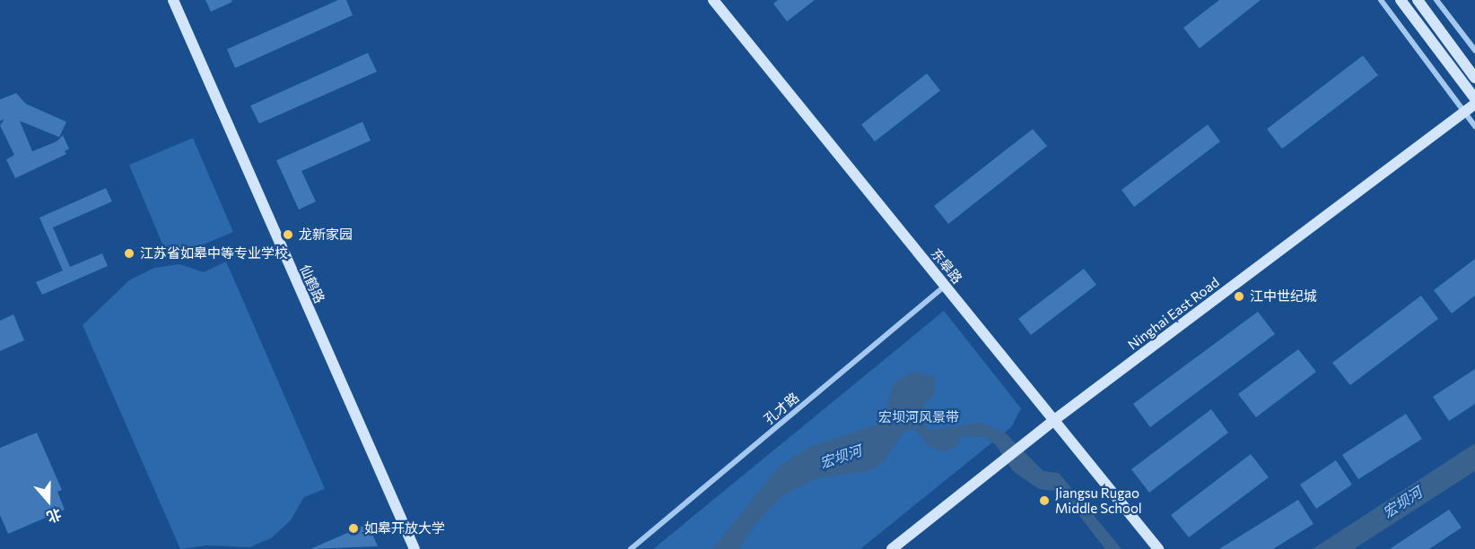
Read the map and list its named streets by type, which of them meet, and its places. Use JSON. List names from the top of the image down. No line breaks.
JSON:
{"streets":{"street":["东皋路","仙鹤路","Ninghai East Road","孔才路"]},"crossings":[["东皋路","Ninghai East Road"],["东皋路","孔才路"]],"water":["宏坝河"],"parks":["宏坝河风景带"],"places":["龙新家园","江苏省如皋中等专业学校","江中世纪城","Jiangsu Rugao Middle School","如皋开放大学"],"north":"bottom"}
